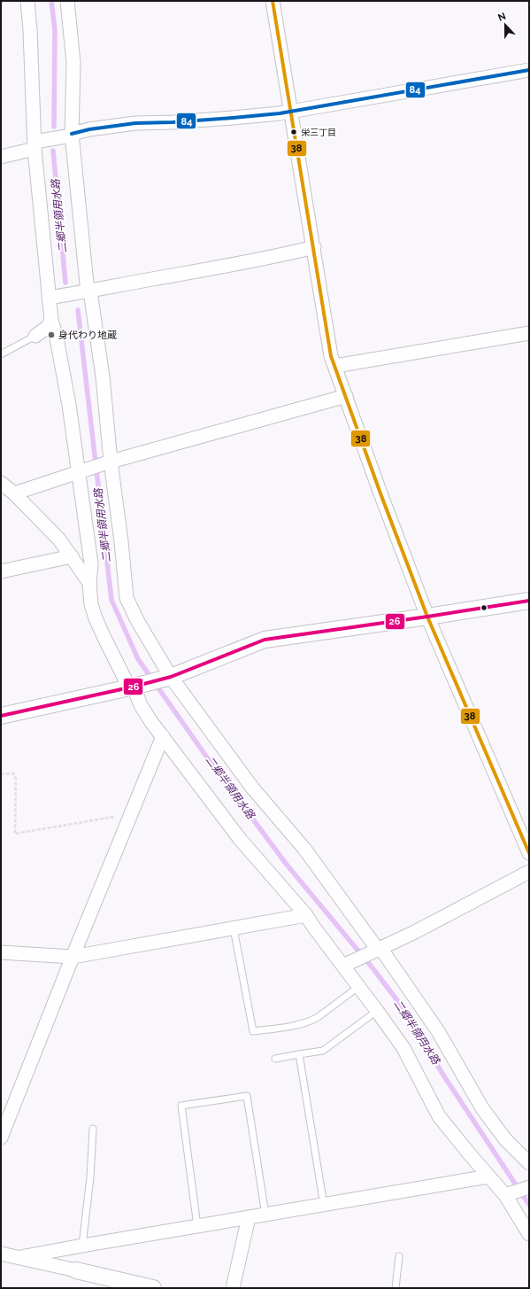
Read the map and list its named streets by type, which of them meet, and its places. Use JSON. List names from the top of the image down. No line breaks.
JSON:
{"water":["二郷半領用水路"],"places":["栄三丁目","身代わり地蔵"],"lines":["transit line 38","transit line 84","transit line 26"],"north":"top"}
